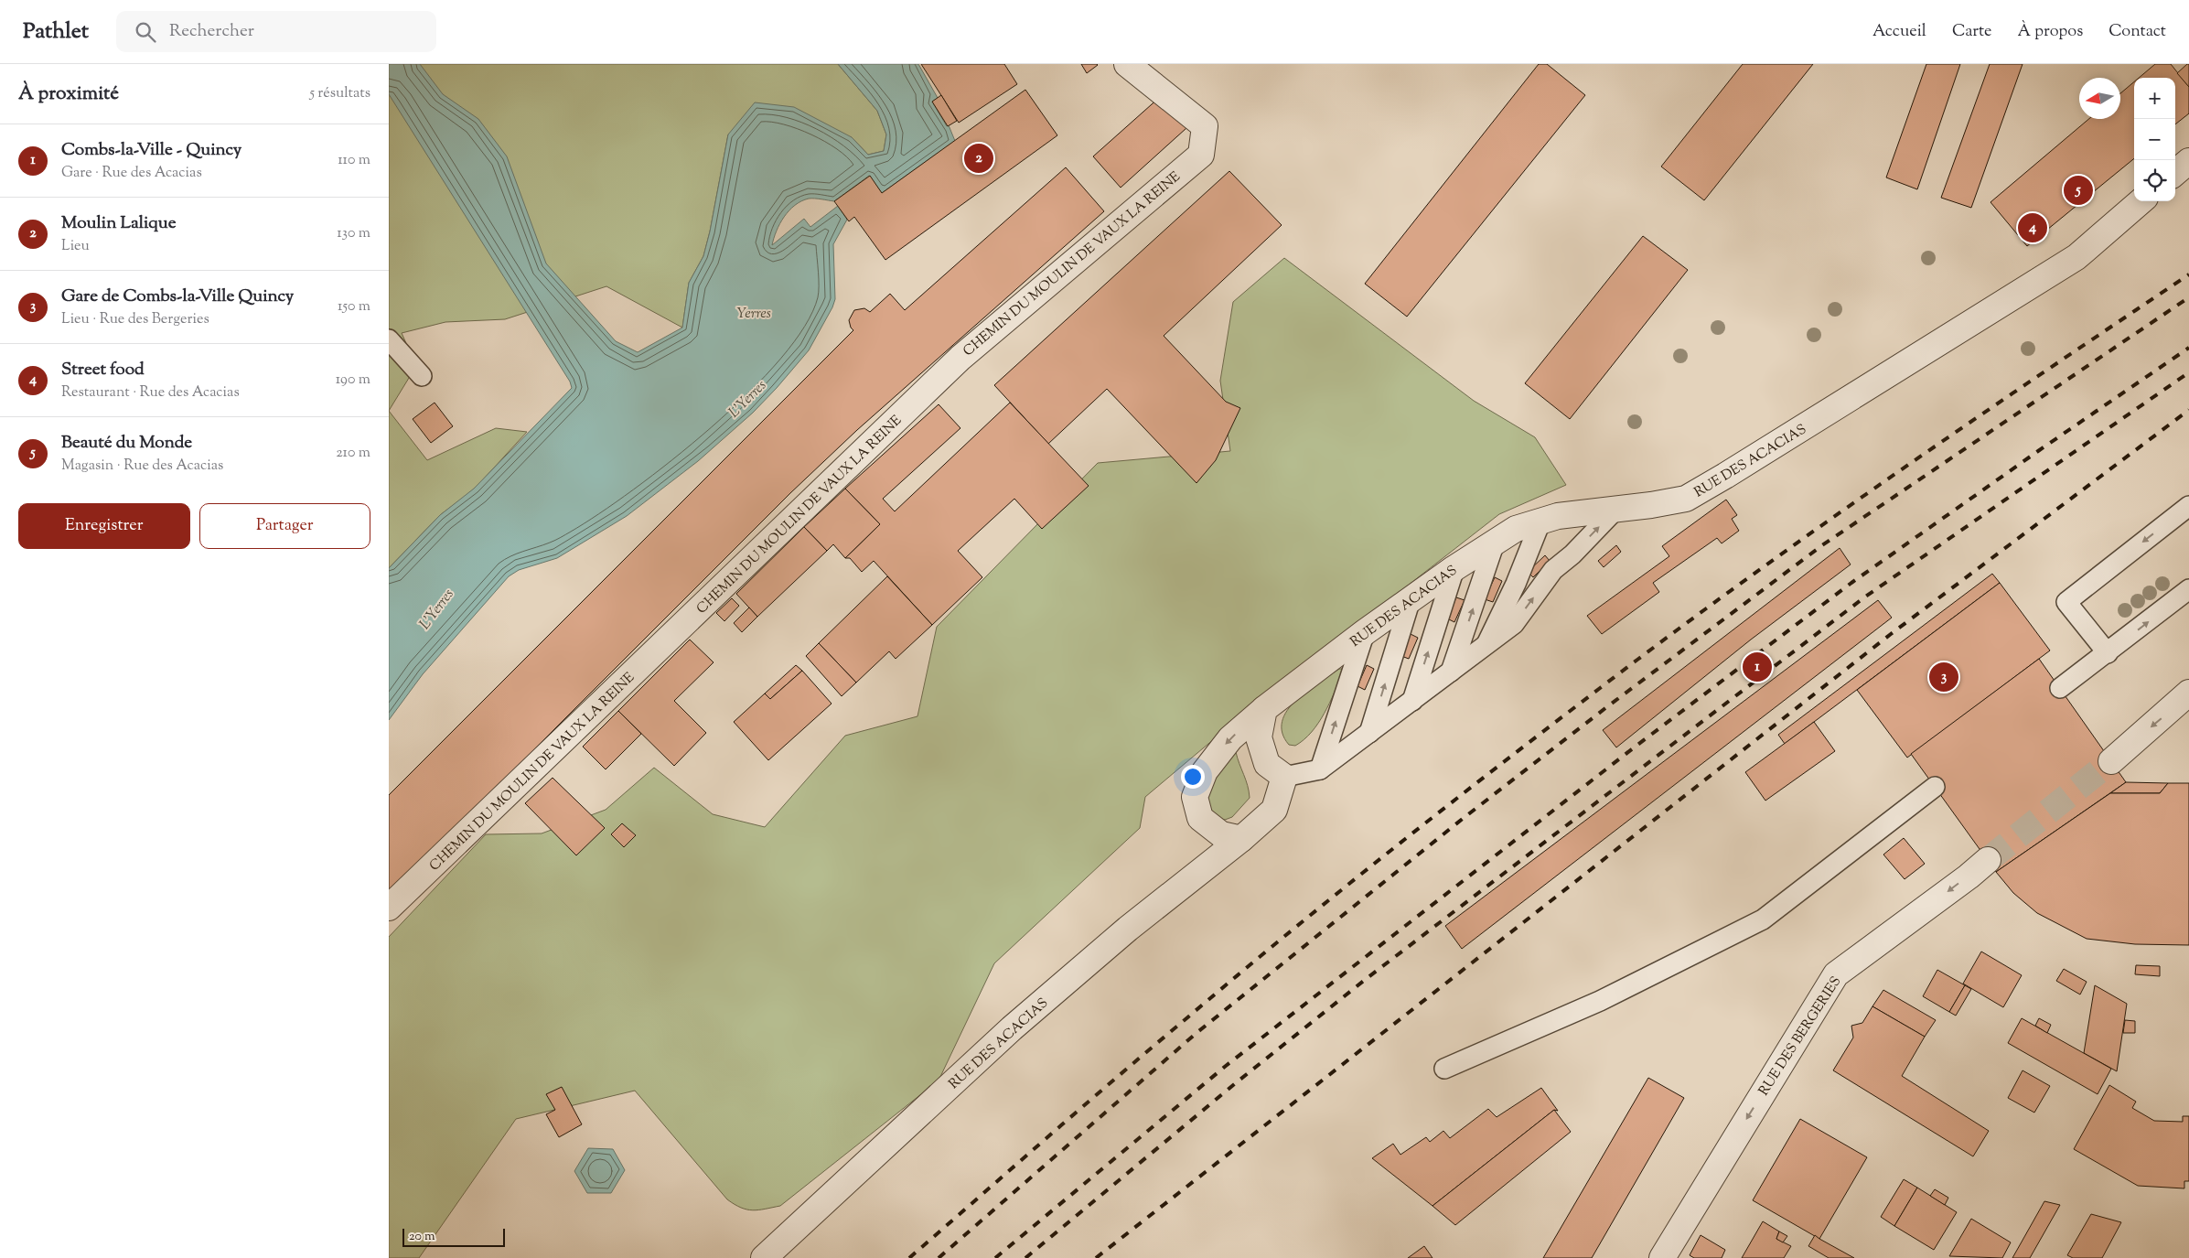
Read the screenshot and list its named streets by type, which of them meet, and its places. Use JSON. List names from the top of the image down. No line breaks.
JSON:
{"streets":{"street":["CHEMIN DU MOULIN DE VAUX LA REINE","RUE DES ACACIAS","RUE DES BERGERIES"]},"one_way":["RUE DES BERGERIES"],"water":["Yerres","L'Yerres"],"scale_bar":"20 m","north":"left","page":{"header":"Pathlet","search":"Rechercher","nav":["Accueil","Carte","À propos","Contact"],"heading":["À proximité","5 résultats"],"map_buttons":["+","−"],"list":[{"mark":"1","name":"Combs-la-Ville - Quincy","note":"Gare · Rue des Acacias","value":"110 m"},{"mark":"2","name":"Moulin Lalique","note":"Lieu","value":"130 m"},{"mark":"3","name":"Gare de Combs-la-Ville Quincy","note":"Lieu · Rue des Bergeries","value":"150 m"},{"mark":"4","name":"Street food","note":"Restaurant · Rue des Acacias","value":"190 m"},{"mark":"5","name":"Beauté du Monde","note":"Magasin · Rue des Acacias","value":"210 m"}],"pins":["2","5","4","1","3"],"buttons":["Enregistrer","Partager"],"scale":"20 m"}}
